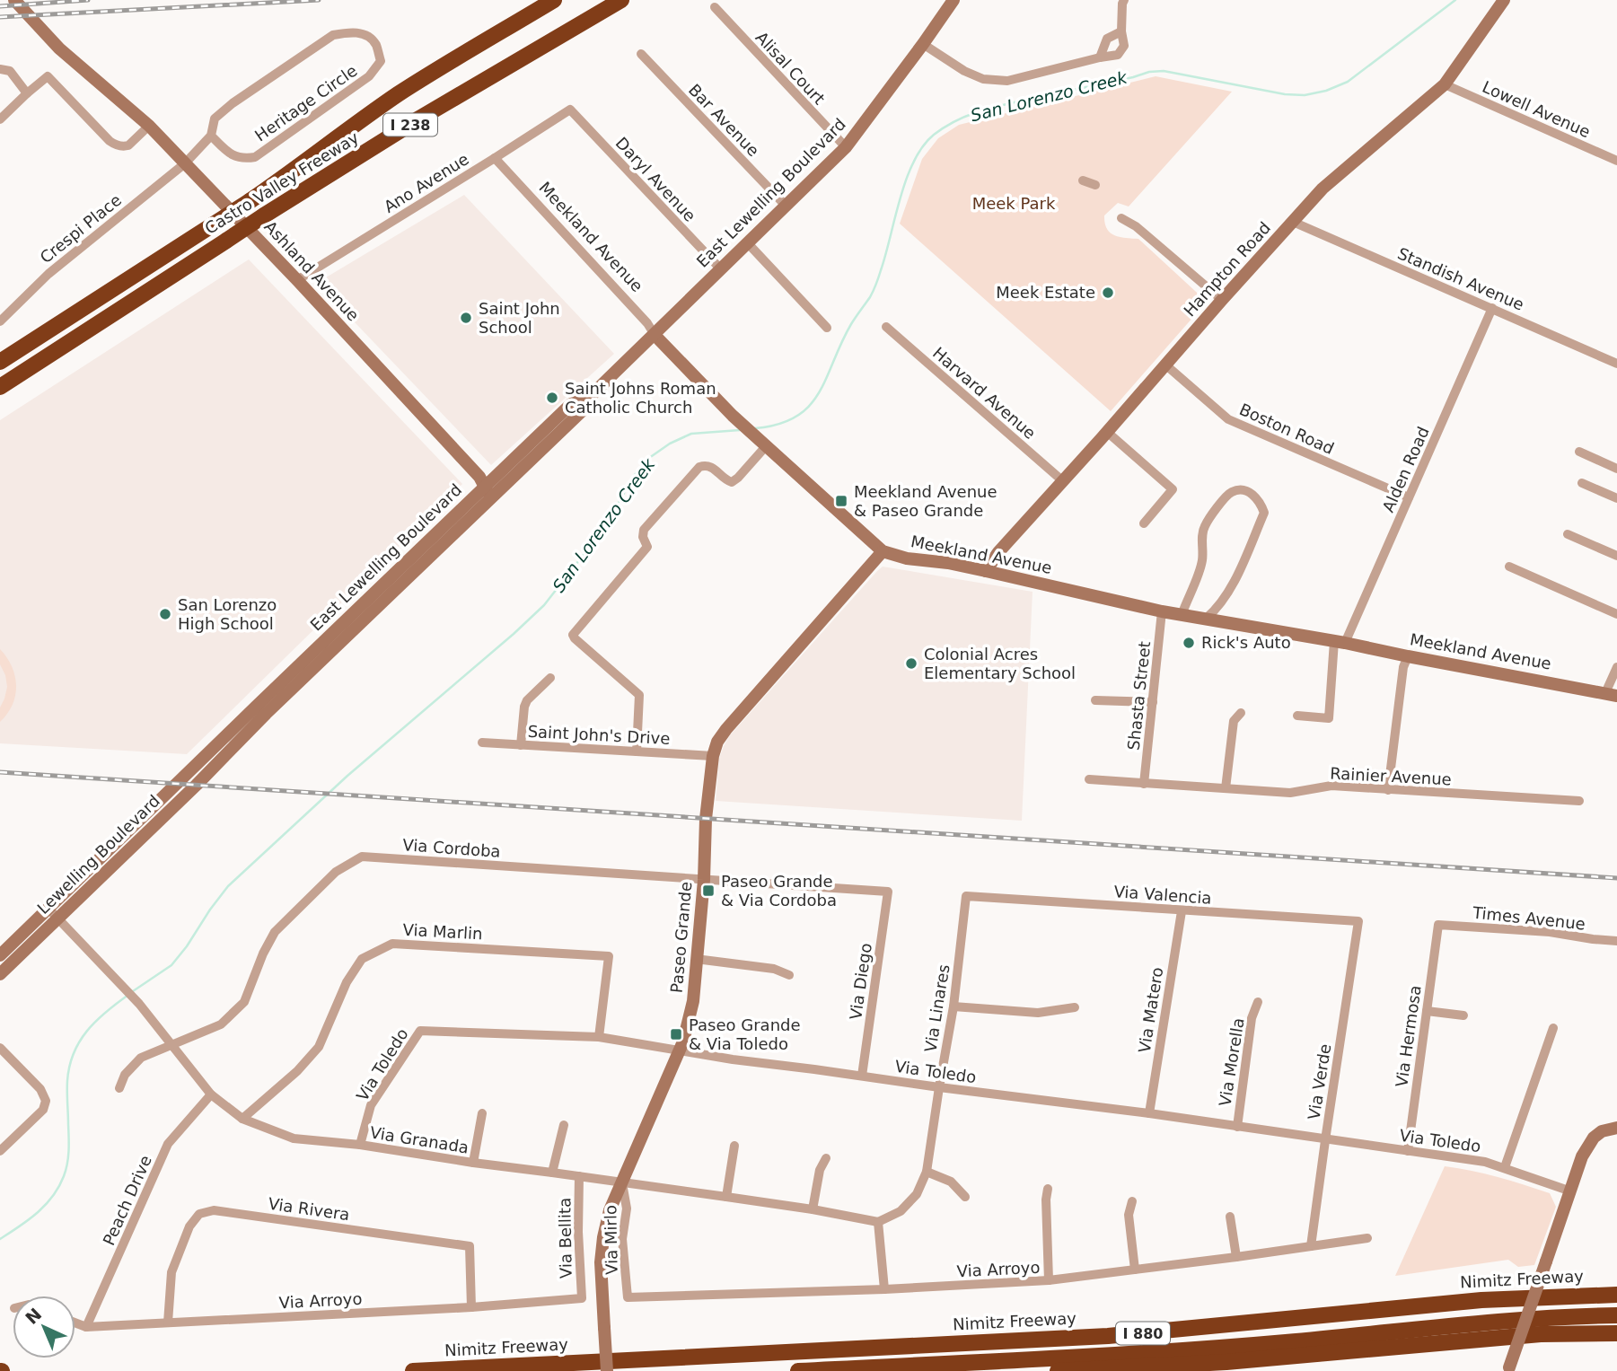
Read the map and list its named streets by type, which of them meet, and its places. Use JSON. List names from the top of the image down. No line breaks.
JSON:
{"streets":{"highway":["I 238","Castro Valley Freeway","Nimitz Freeway","I 880"],"street":["Alisal Court","Heritage Circle","Lowell Avenue","Bar Avenue","Daryl Avenue","Ano Avenue","East Lewelling Boulevard","Crespi Place","Meekland Avenue","Hampton Road","Ashland Avenue","Standish Avenue","Harvard Avenue","Boston Road","Alden Road","Shasta Street","Saint John's Drive","Rainier Avenue","Via Cordoba","Lewelling Boulevard","Via Valencia","Times Avenue","Via Marlin","Paseo Grande","Via Diego","Via Linares","Via Matero","Via Hermosa","Via Morella","Via Toledo","Via Verde","Via Granada","Peach Drive","Via Rivera","Via Bellita","Via Mirlo","Via Arroyo"]},"crossings":[["Alisal Court","East Lewelling Boulevard"],["Heritage Circle","Crespi Place"],["Heritage Circle","Ashland Avenue"],["Lowell Avenue","Hampton Road"],["Bar Avenue","East Lewelling Boulevard"],["Daryl Avenue","Ano Avenue"],["Daryl Avenue","East Lewelling Boulevard"],["Ano Avenue","Meekland Avenue"],["Ano Avenue","Ashland Avenue"],["East Lewelling Boulevard","Meekland Avenue"],["East Lewelling Boulevard","Ashland Avenue"],["East Lewelling Boulevard","Lewelling Boulevard"],["Crespi Place","Ashland Avenue"],["Meekland Avenue","Hampton Road"],["Meekland Avenue","Alden Road"],["Meekland Avenue","Shasta Street"],["Meekland Avenue","Paseo Grande"],["Hampton Road","Standish Avenue"],["Hampton Road","Harvard Avenue"],["Hampton Road","Boston Road"],["Standish Avenue","Alden Road"],["Boston Road","Alden Road"],["Shasta Street","Rainier Avenue"],["Saint John's Drive","Paseo Grande"],["Via Cordoba","Paseo Grande"],["Via Cordoba","Via Diego"],["Via Cordoba","Via Granada"],["Lewelling Boulevard","Via Granada"],["Via Valencia","Via Linares"],["Via Valencia","Via Matero"],["Via Valencia","Via Verde"],["Times Avenue","Via Hermosa"],["Via Marlin","Via Toledo"],["Via Marlin","Via Granada"],["Paseo Grande","Via Toledo"],["Paseo Grande","Via Granada"],["Paseo Grande","Via Mirlo"],["Via Diego","Via Toledo"],["Via Linares","Via Toledo"],["Via Linares","Via Granada"],["Via Matero","Via Toledo"],["Via Hermosa","Via Toledo"],["Via Morella","Via Toledo"],["Via Toledo","Via Verde"],["Via Toledo","Via Granada"],["Via Verde","Via Arroyo"],["Via Granada","Peach Drive"],["Via Granada","Via Bellita"],["Via Granada","Via Mirlo"],["Peach Drive","Via Arroyo"],["Via Rivera","Via Arroyo"],["Via Bellita","Via Arroyo"],["Via Mirlo","Via Arroyo"]],"water":["San Lorenzo Creek"],"parks":["Meek Park"],"places":{"other":["Meek Estate","Saint John School","Saint Johns Roman Catholic Church","San Lorenzo High School","Rick's Auto","Colonial Acres Elementary School"],"transit":["Meekland Avenue & Paseo Grande","Paseo Grande & Via Cordoba","Paseo Grande & Via Toledo"]},"north":"top left"}
